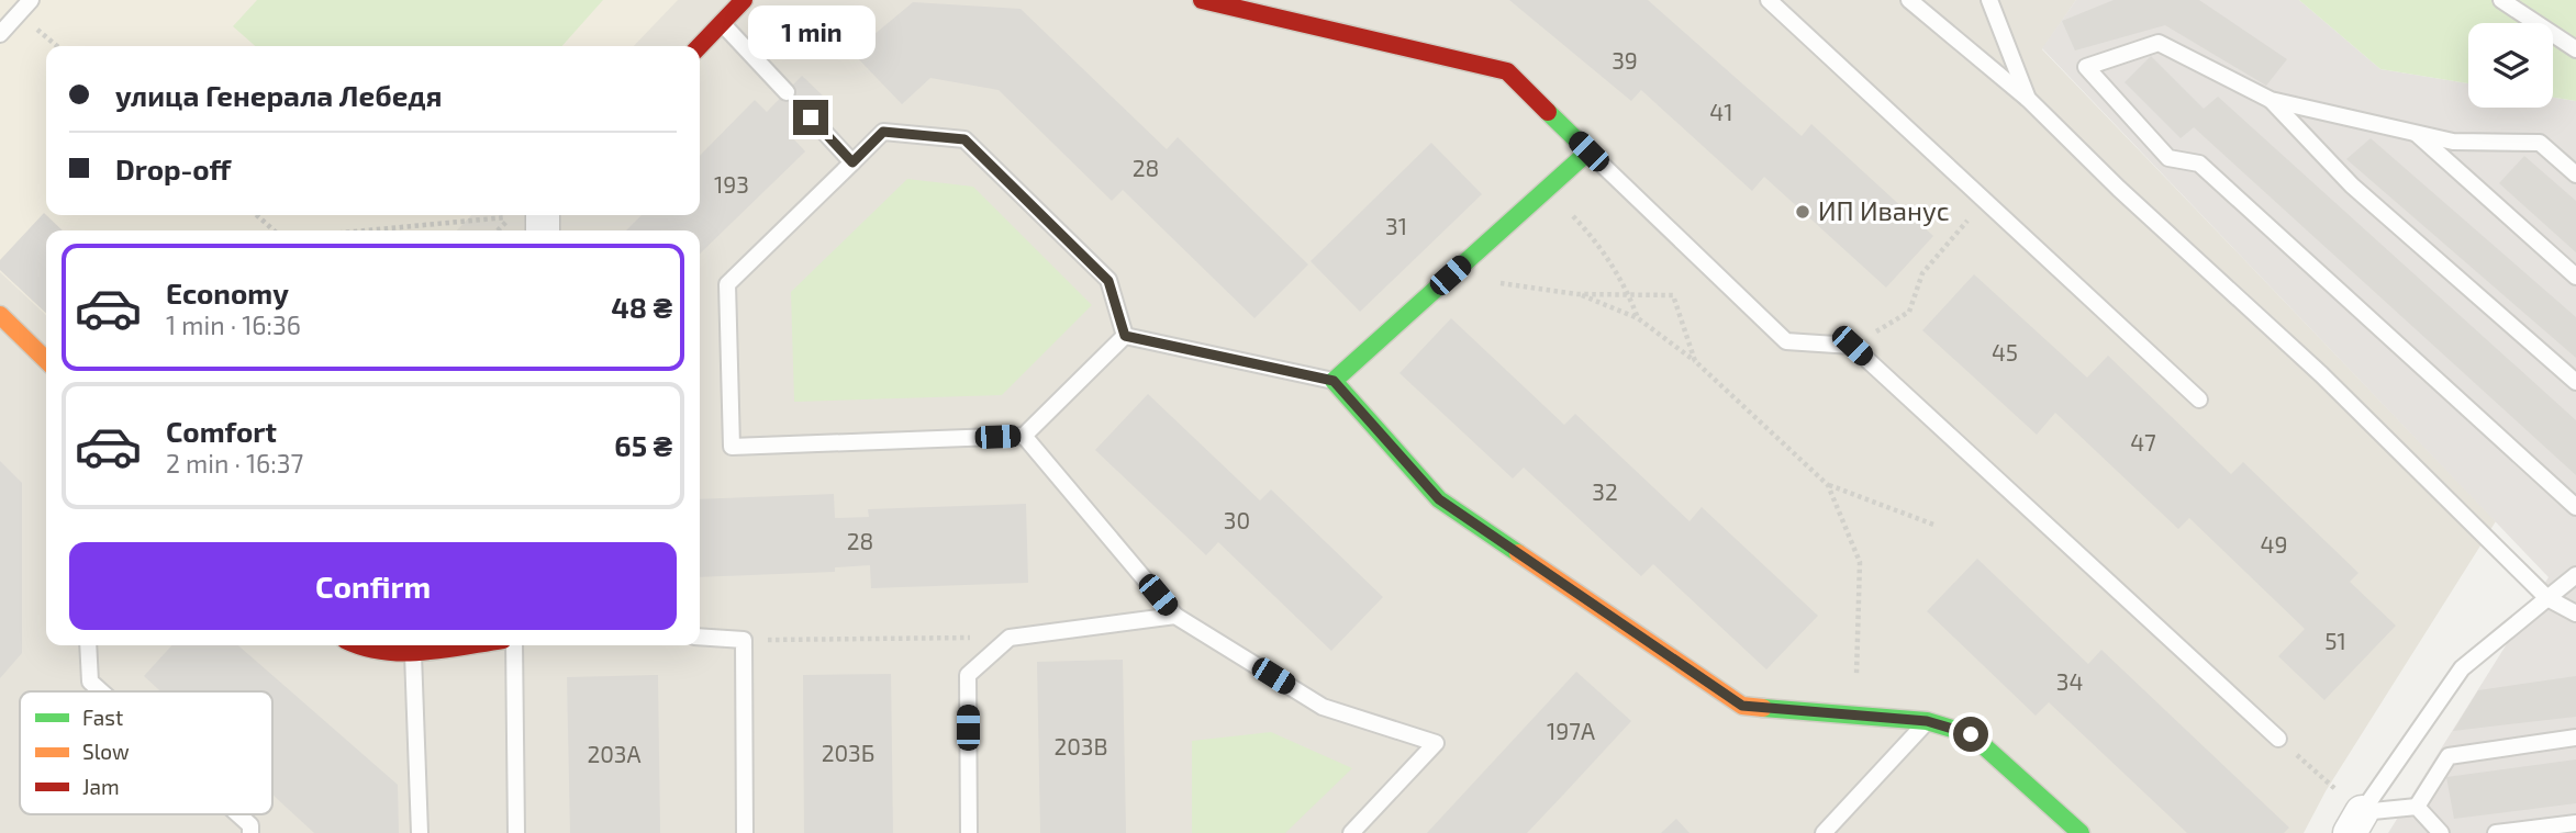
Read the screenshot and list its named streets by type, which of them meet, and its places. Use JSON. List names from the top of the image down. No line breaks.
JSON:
{"places":["ИП Иванус"],"house_numbers":["39","41","28","193","31","45","47","32","30","28","49","51","34","197А","203В","203Б","203А"],"legend":["Fast","Slow","Jam"],"page":{"bubble":"1 min","banner":["улица Генерала Лебедя","Drop-off"],"list":[{"name":"Economy","note":"1 min · 16:36","value":"48 ₴"},{"name":"Comfort","note":"2 min · 16:37","value":"65 ₴"}],"buttons":"Confirm"}}
